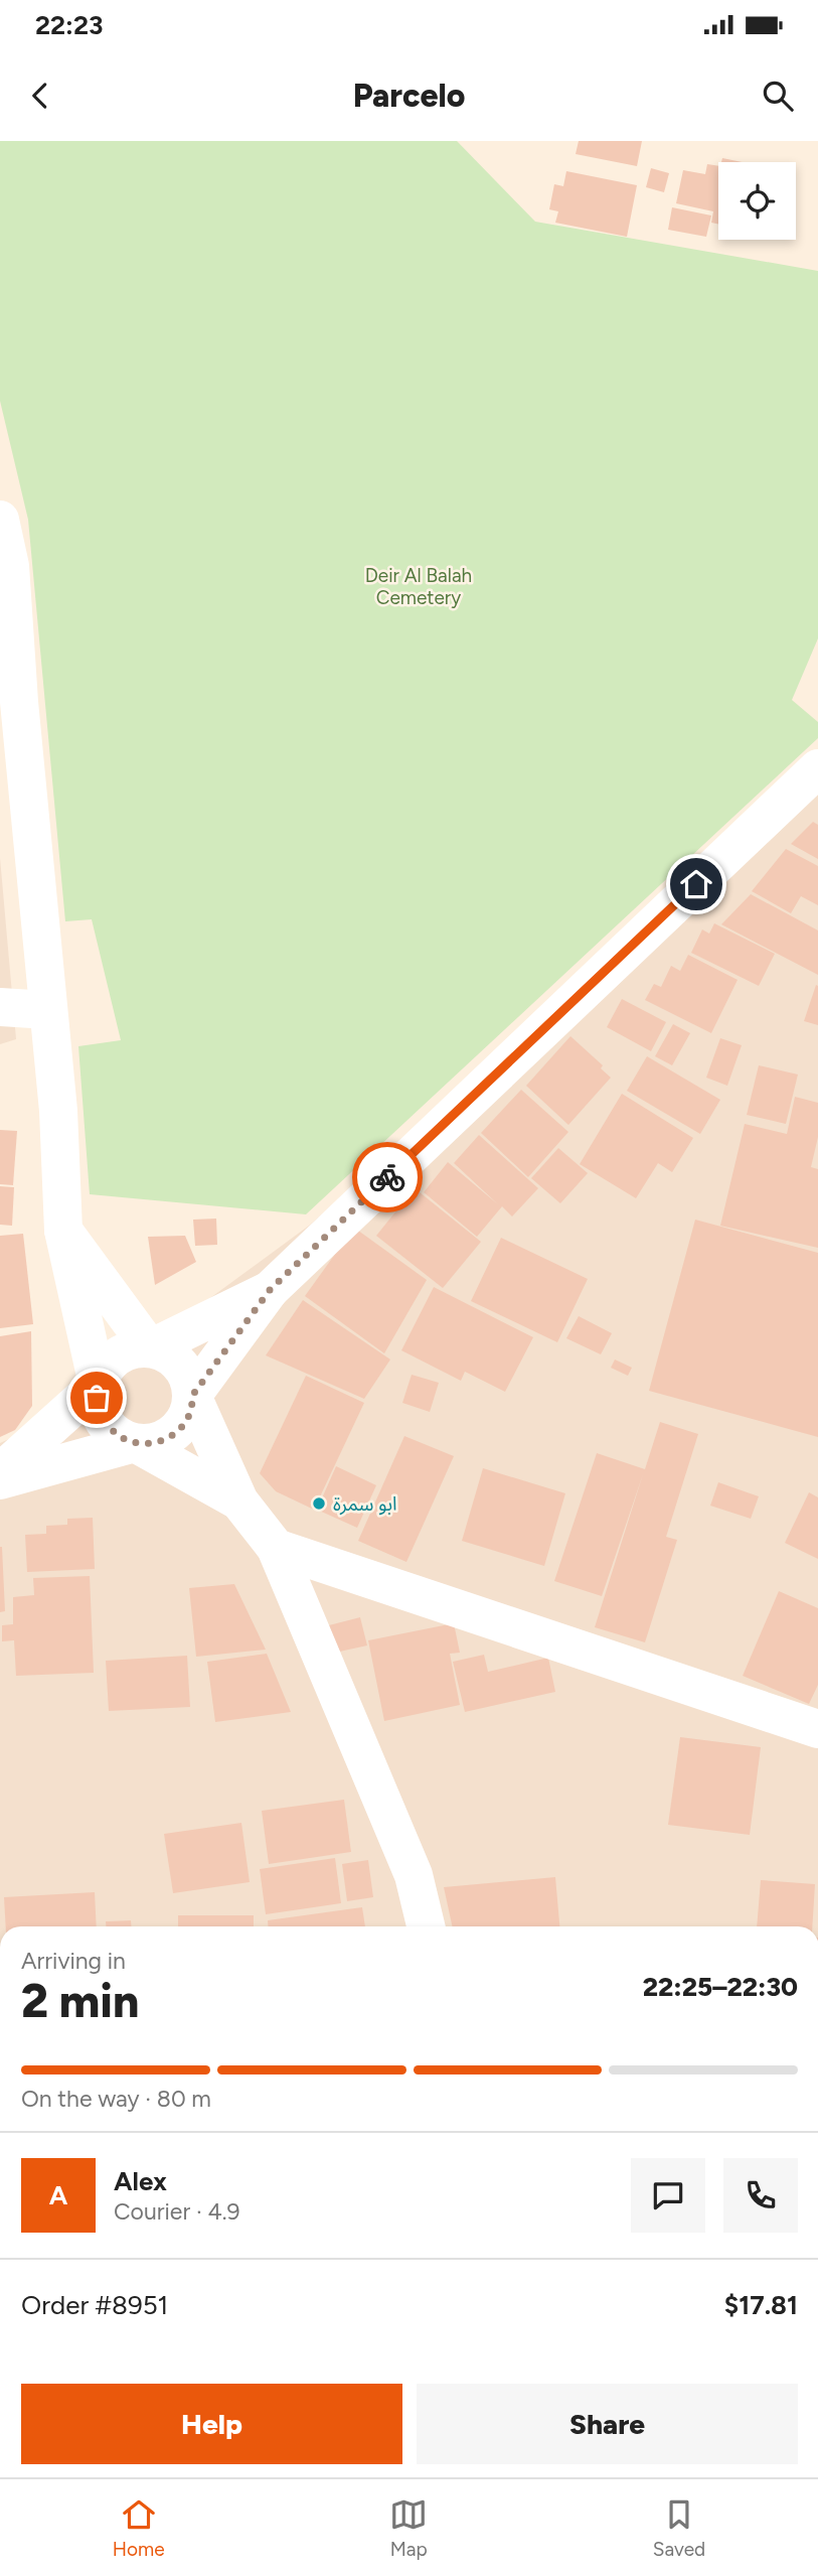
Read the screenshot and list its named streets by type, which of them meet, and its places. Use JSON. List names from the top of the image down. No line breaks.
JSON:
{"parks":["Deir Al Balah Cemetery"],"places":["ابو سمرة"],"page":{"status":"22:23","header":"Parcelo","heading":["2 min","Arriving in","22:25–22:30"],"panel":["Alex","Courier · 4.9","Order #8951","$17.81"],"bar":"On the way · 80 m","round":"A","buttons":["Help","Share"],"tabs":["Home","Map","Saved"]}}
